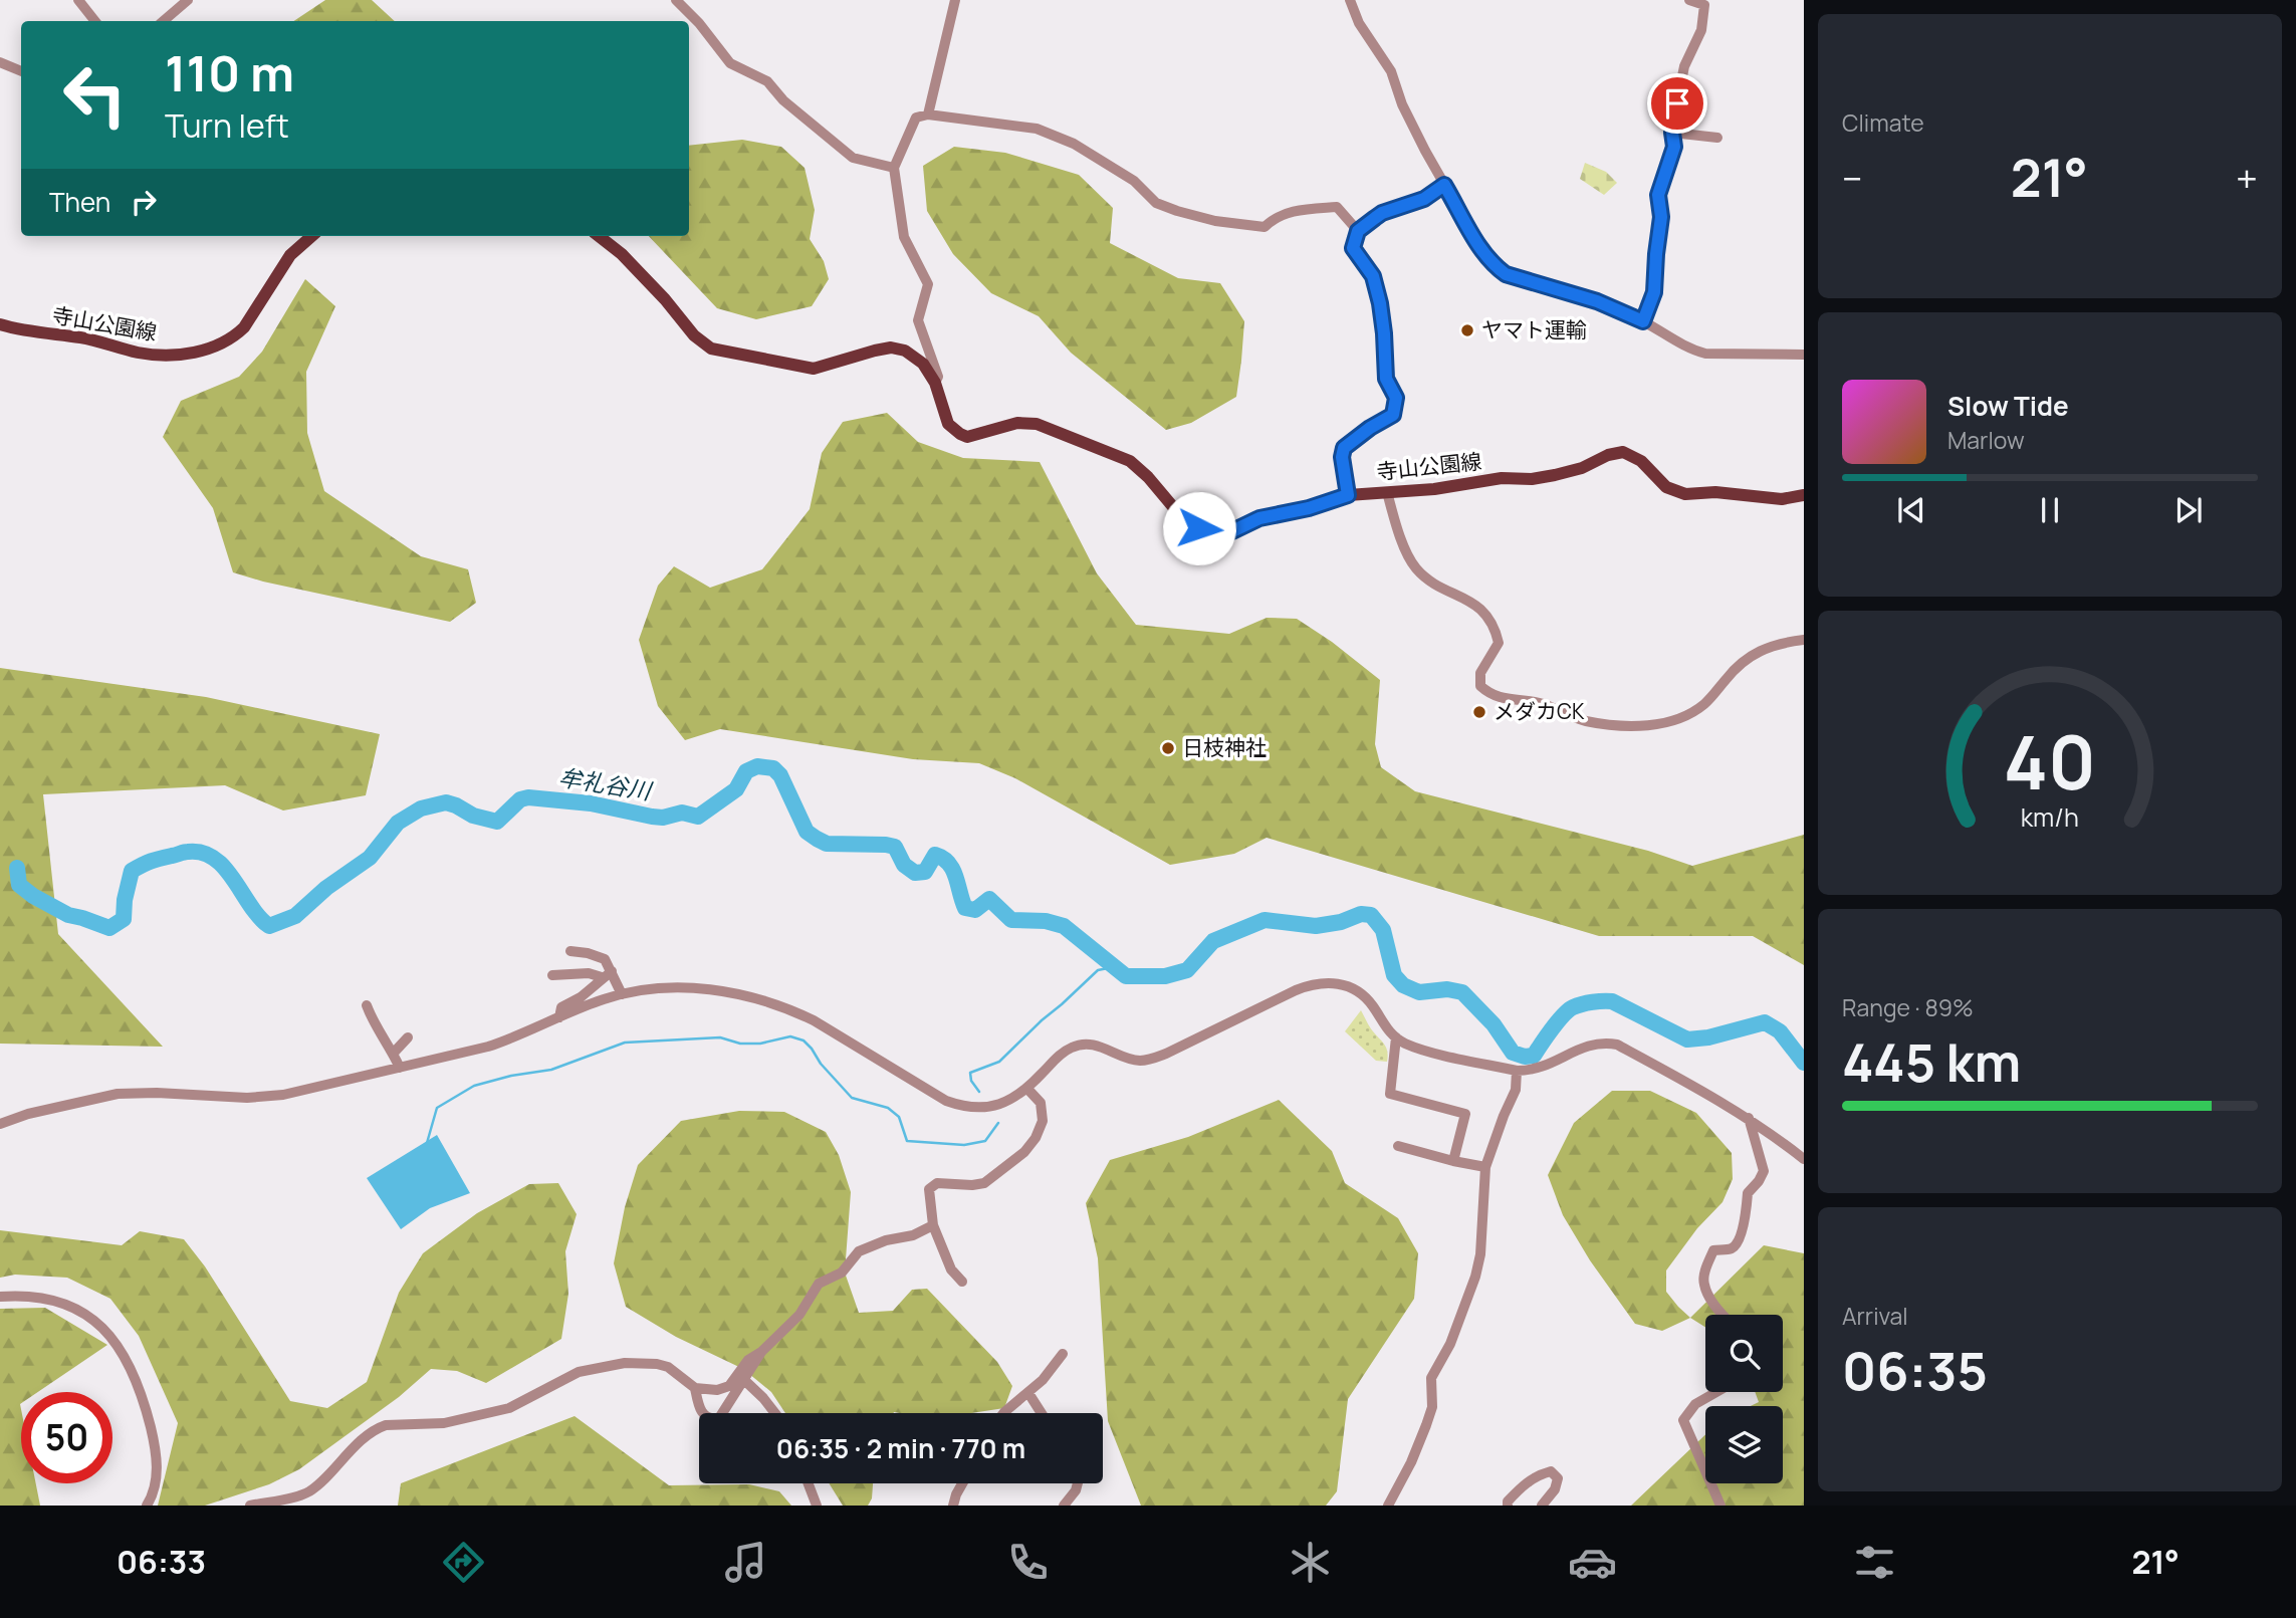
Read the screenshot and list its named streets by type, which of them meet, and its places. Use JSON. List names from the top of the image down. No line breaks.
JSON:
{"streets":{"main road":["寺山公園線"]},"water":["牟礼谷川"],"places":["ヤマト運輸","メダカCK","日枝神社"],"page":{"tile":["Climate",["Range · 89%","445 km"],["Arrival","06:35"]],"turn":["110 m","Turn left"],"heat":["−","21°","+"],"then":"Then","song":["Slow Tide","Marlow"],"limit":"50","trip":"06:35 · 2 min · 770 m","tabs":["06:33","21°"],"gauge":["40","km/h"]}}
